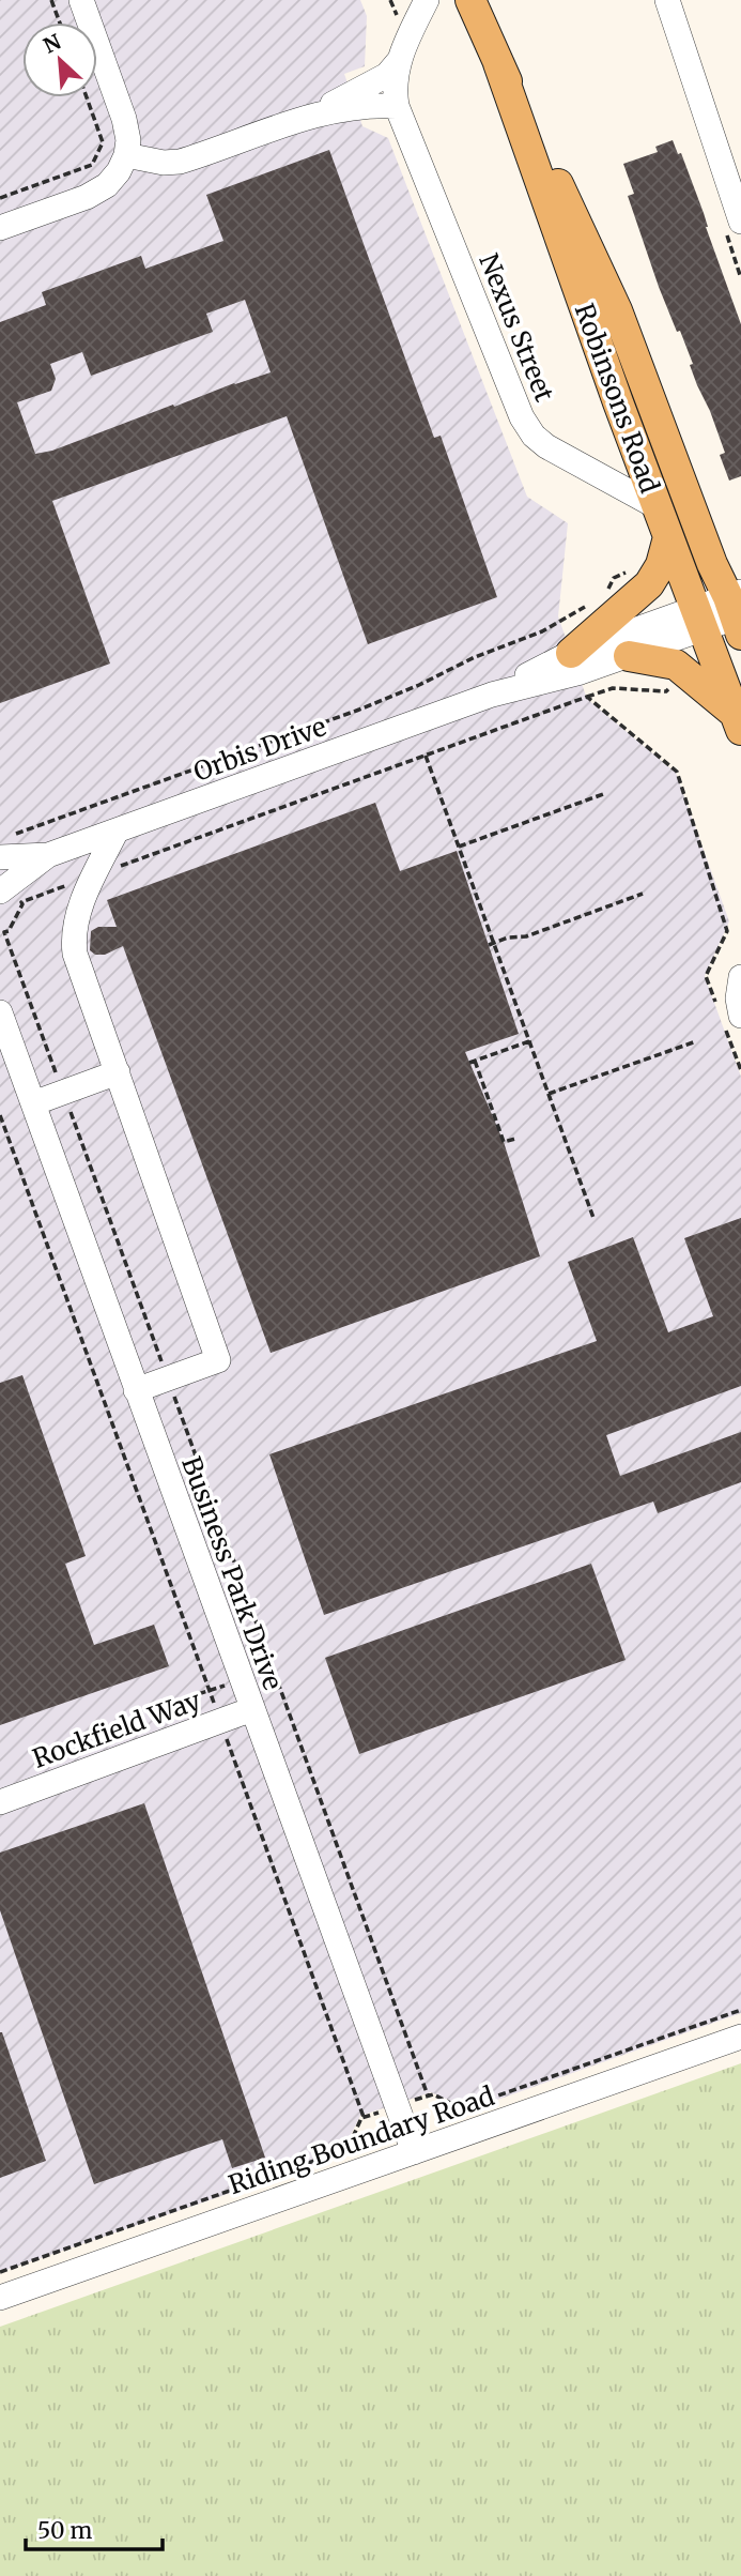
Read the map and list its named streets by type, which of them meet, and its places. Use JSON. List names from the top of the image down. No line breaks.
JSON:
{"streets":{"main road":["Robinsons Road"],"street":["Nexus Street","Orbis Drive","Business Park Drive","Rockfield Way","Riding Boundary Road"]},"crossings":[["Nexus Street","Robinsons Road"],["Robinsons Road","Orbis Drive"],["Business Park Drive","Rockfield Way"],["Business Park Drive","Riding Boundary Road"]],"scale_bar":"50 m","north":"top left"}
